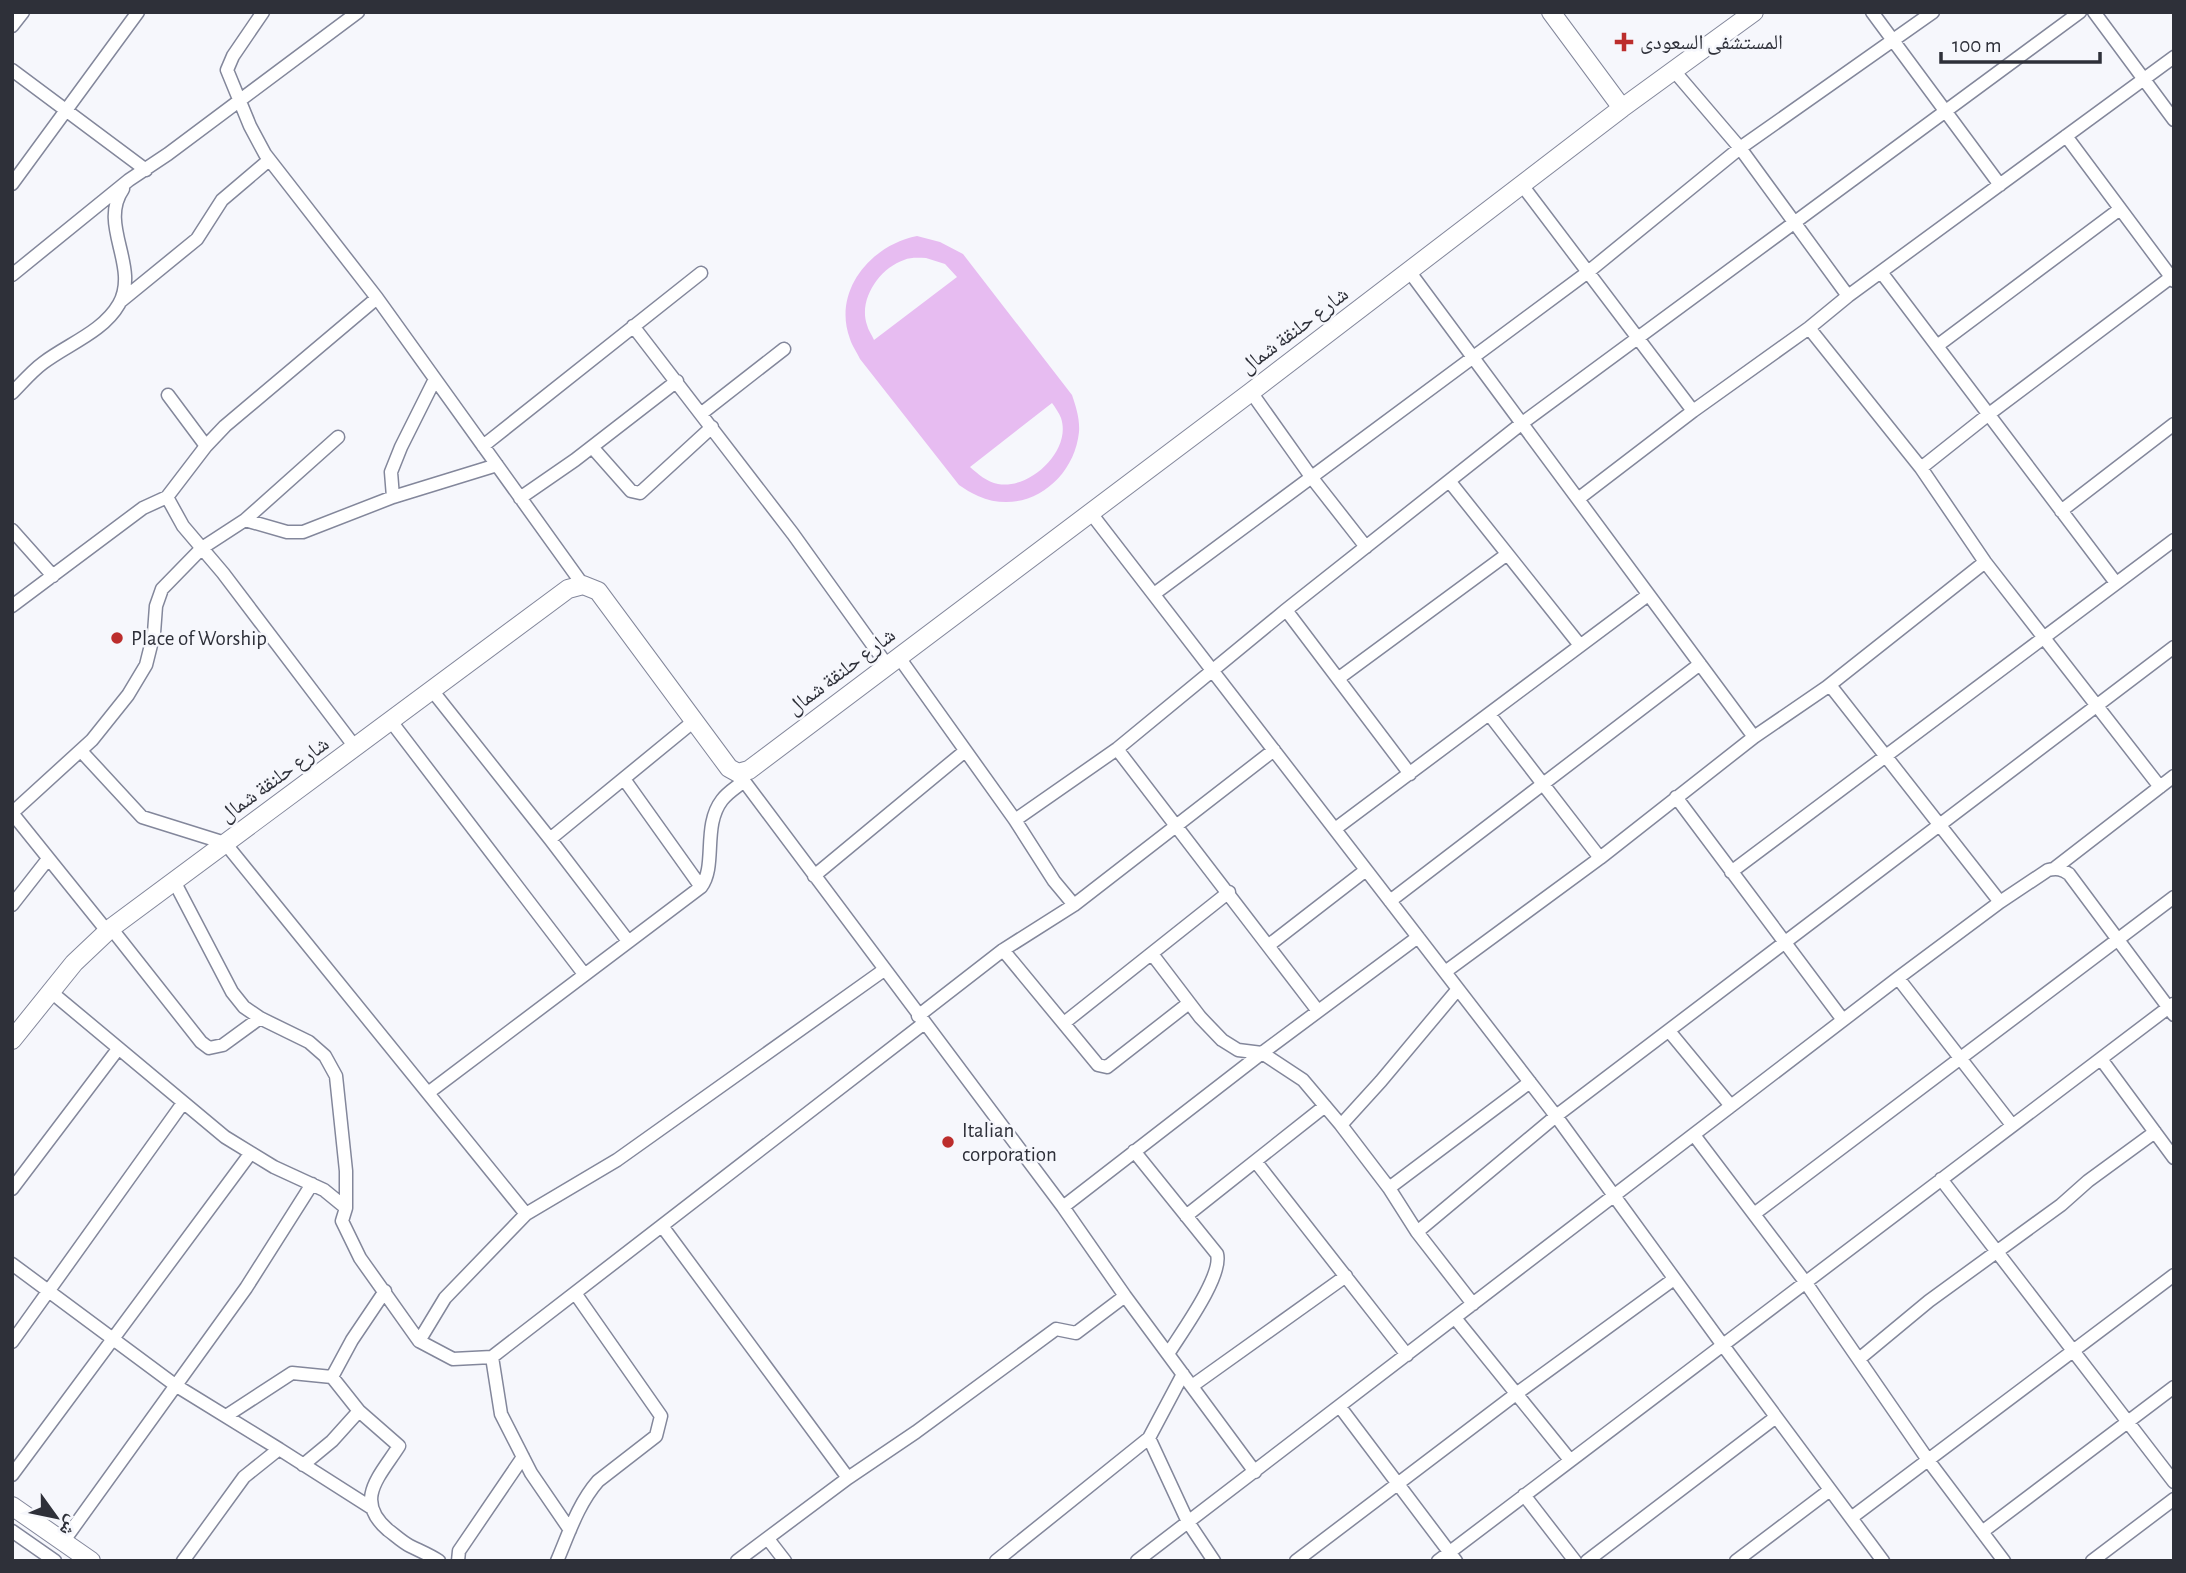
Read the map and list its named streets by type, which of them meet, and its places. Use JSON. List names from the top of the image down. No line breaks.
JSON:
{"streets":{"street":["شارع حلنقة شمال"]},"places":{"health":["المستشفى السعودى"],"other":["Place of Worship","Italian corporation"]},"scale_bar":"100 m","north":"bottom right"}
